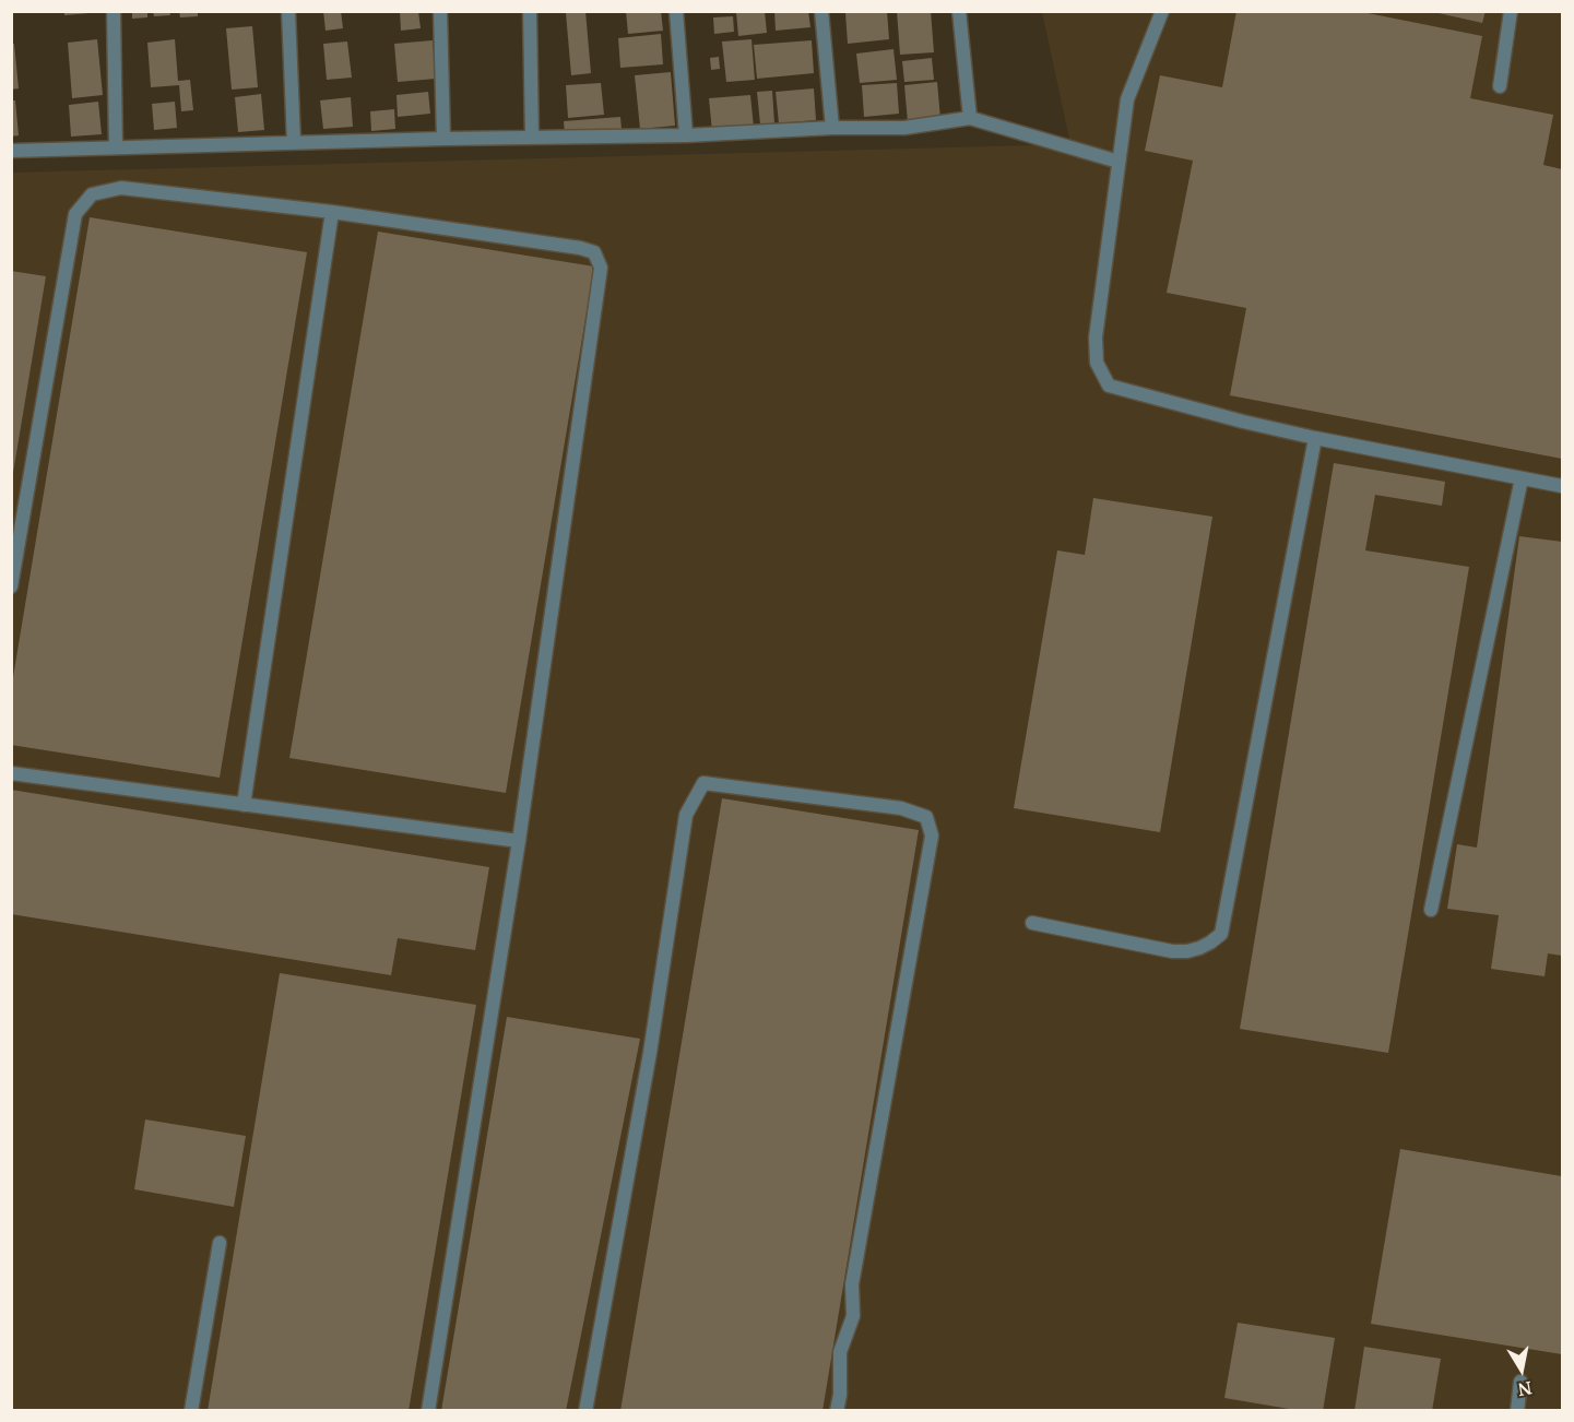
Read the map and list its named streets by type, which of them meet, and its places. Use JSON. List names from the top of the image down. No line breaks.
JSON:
{"north":"bottom"}
